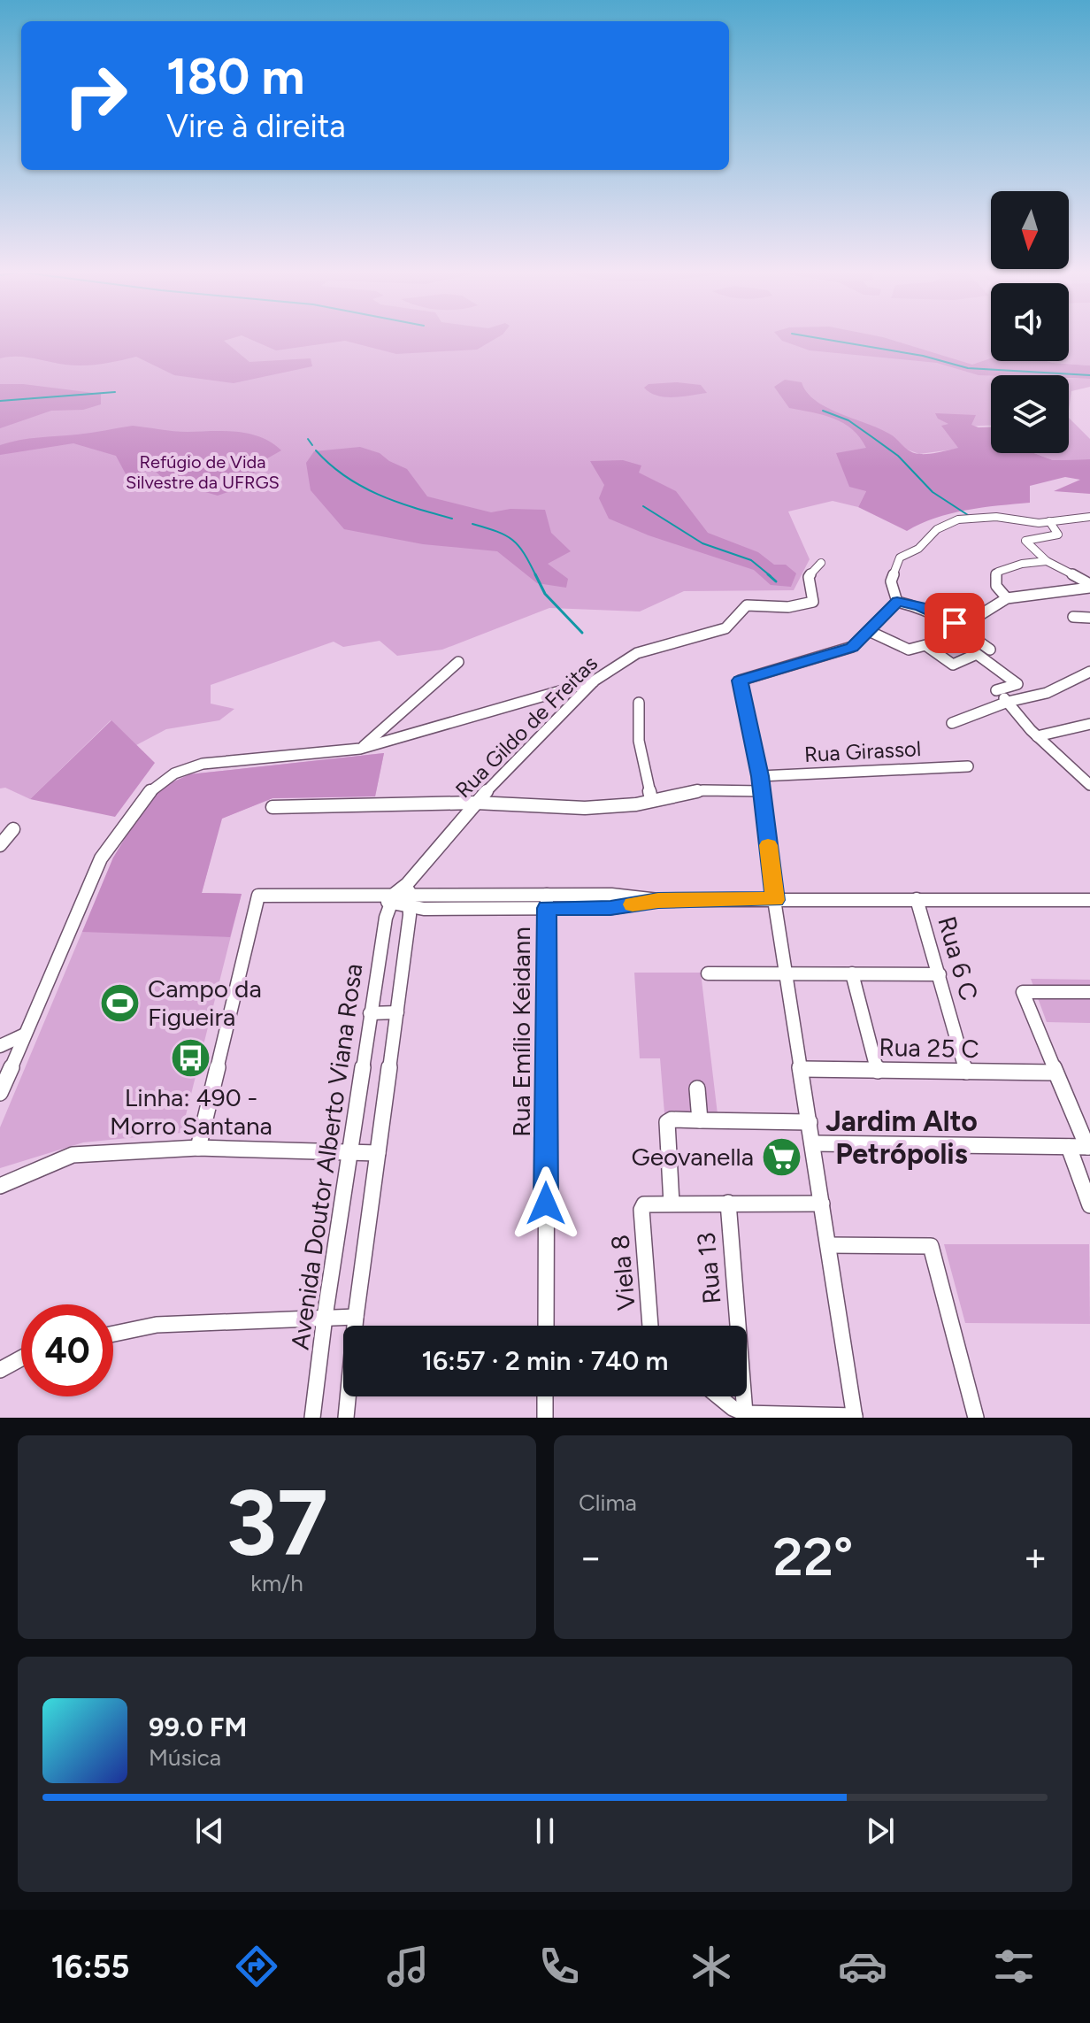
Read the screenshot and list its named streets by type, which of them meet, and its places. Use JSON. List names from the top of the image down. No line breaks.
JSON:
{"streets":{"street":["Rua Gildo de Freitas","Rua Girassol","Rua 6 C","Rua Emílio Keidann","Rua 25 C","Avenida Doutor Alberto Viana Rosa","Rua 13","Viela 8"]},"crossings":[["Rua Gildo de Freitas","Avenida Doutor Alberto Viana Rosa"],["Rua 6 C","Rua 25 C"],["Rua 13","Viela 8"]],"districts":["Jardim Alto Petrópolis"],"parks":["Refúgio de Vida Silvestre da UFRGS"],"places":{"sports":["Campo da Figueira"],"bus stop":["Linha: 490 - Morro Santana"],"supermarket":["Geovanella"]},"north":"bottom","page":{"turn":["180 m","Vire à direita"],"limit":"40","trip":"16:57 · 2 min · 740 m","tile":[["37","km/h"],"Clima"],"heat":["−","22°","+"],"song":["99.0 FM","Música"],"tabs":"16:55"}}
